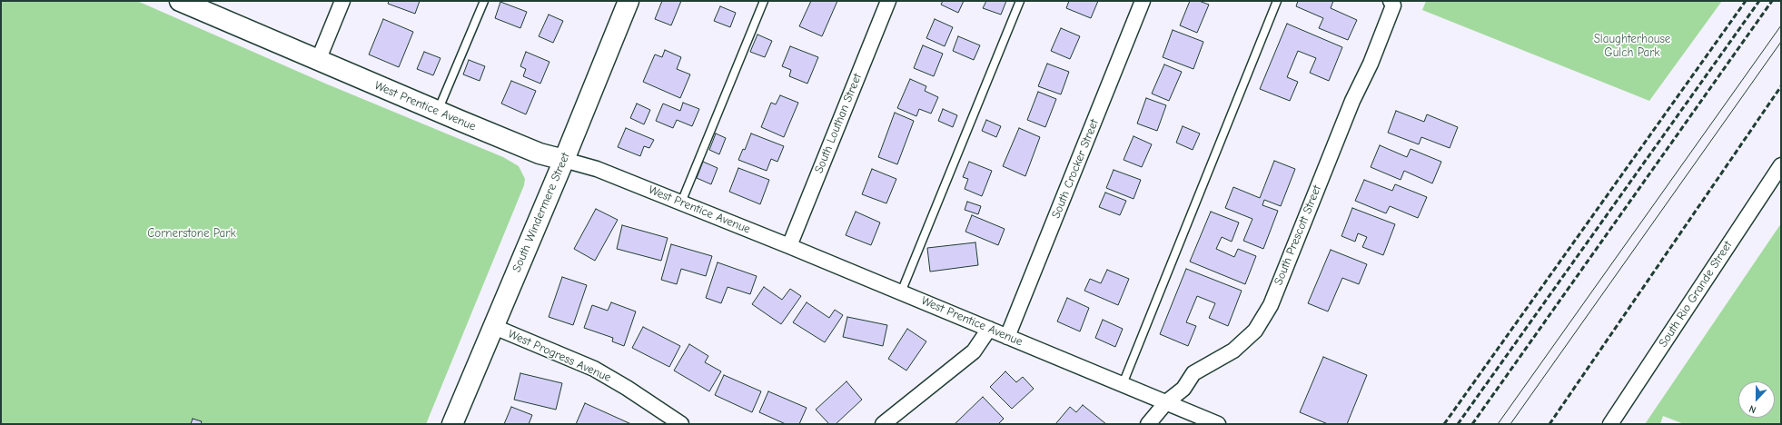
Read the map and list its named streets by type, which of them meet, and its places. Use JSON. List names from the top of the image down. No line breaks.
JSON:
{"streets":{"street":["West Prentice Avenue","South Louthan Street","South Crocker Street","South Windermere Street","South Prescott Street","South Rio Grande Street","West Progress Avenue"]},"crossings":[["West Prentice Avenue","South Louthan Street"],["West Prentice Avenue","South Crocker Street"],["West Prentice Avenue","South Windermere Street"],["West Prentice Avenue","South Prescott Street"],["South Windermere Street","West Progress Avenue"]],"parks":["Slaughterhouse Gulch Park","Cornerstone Park"],"north":"bottom"}
